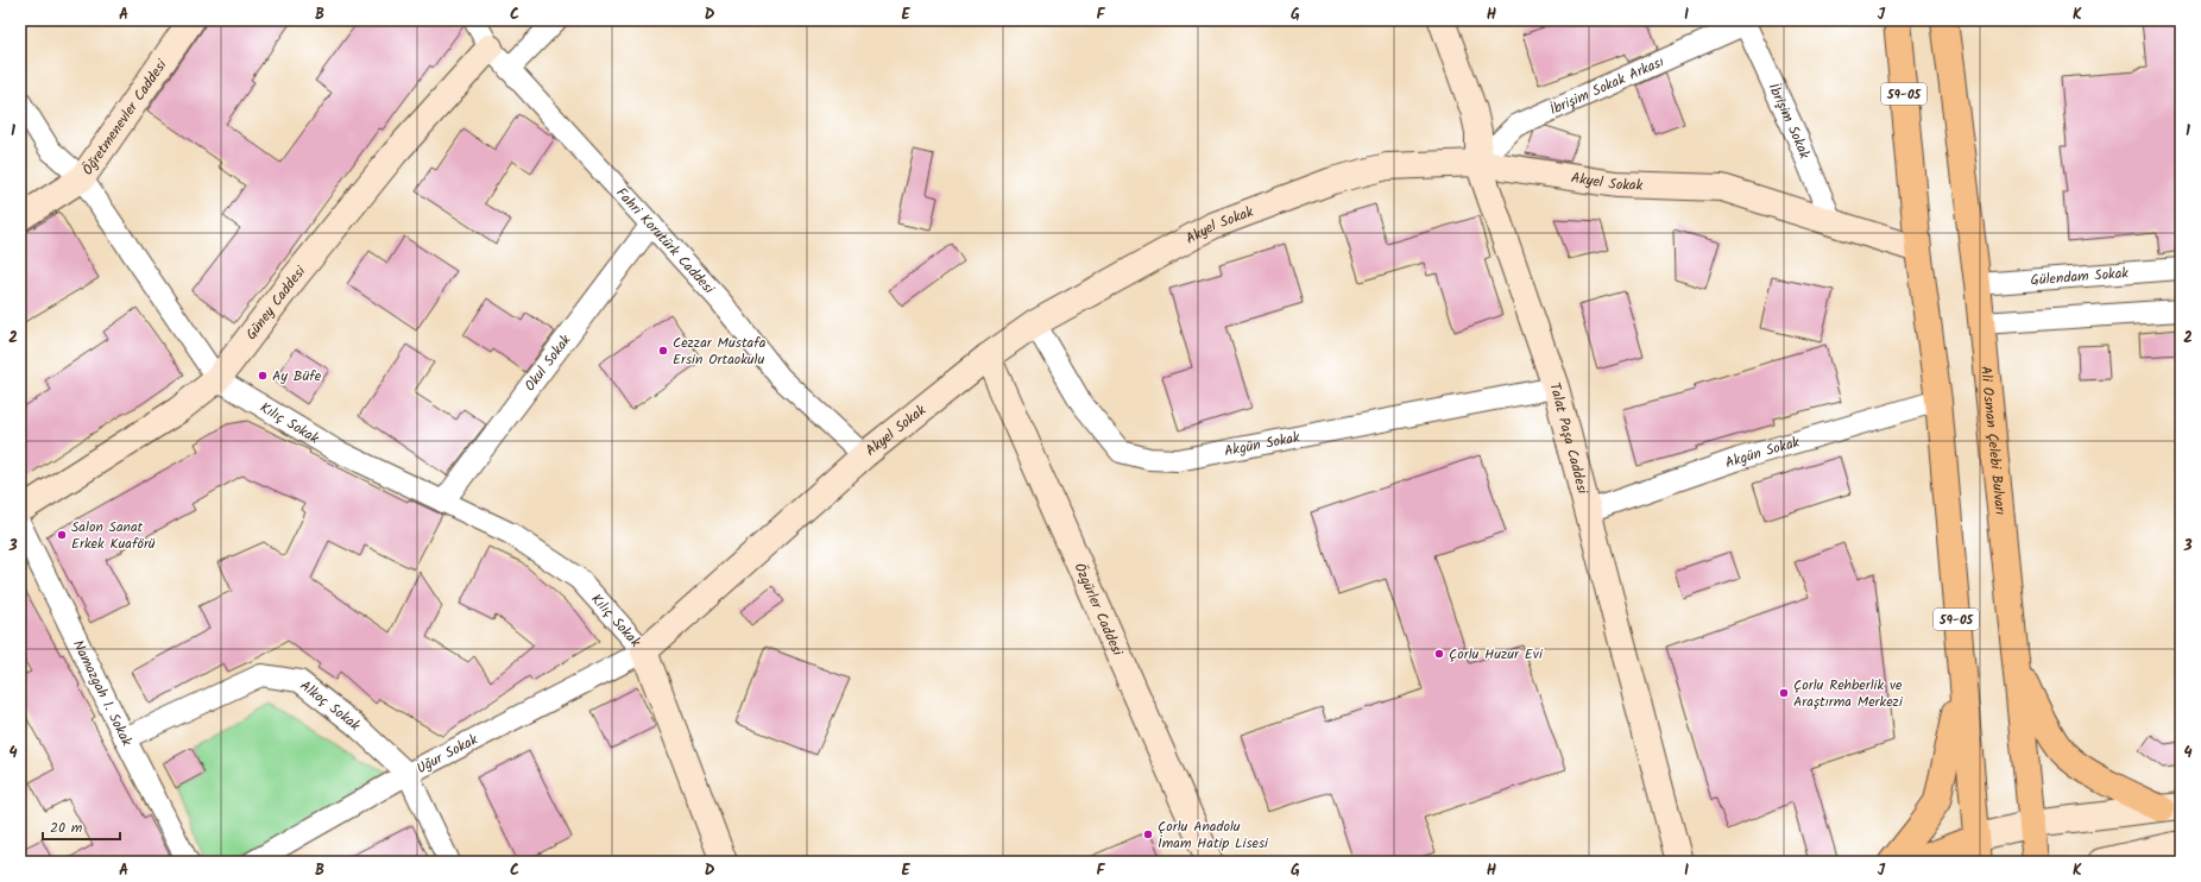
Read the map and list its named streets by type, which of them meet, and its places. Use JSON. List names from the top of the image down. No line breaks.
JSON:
{"streets":{"main road":["59-05","Ali Osman Çelebi Bulvarı"],"street":["İbrişim Sokak Arkası","Öğretmenevler Caddesi","İbrişim Sokak","Akyel Sokak","Fahri Korutürk Caddesi","Gülendam Sokak","Güney Caddesi","Okul Sokak","Kılıç Sokak","Talat Paşa Caddesi","Akgün Sokak","Özgürler Caddesi","Namazgah 1. Sokak","Alkoç Sokak","Uğur Sokak"]},"crossings":[["İbrişim Sokak Arkası","İbrişim Sokak"],["İbrişim Sokak Arkası","Akyel Sokak"],["İbrişim Sokak Arkası","Talat Paşa Caddesi"],["59-05","Akyel Sokak"],["59-05","Akgün Sokak"],["Öğretmenevler Caddesi","Kılıç Sokak"],["İbrişim Sokak","Akyel Sokak"],["Akyel Sokak","Fahri Korutürk Caddesi"],["Akyel Sokak","Kılıç Sokak"],["Akyel Sokak","Talat Paşa Caddesi"],["Akyel Sokak","Akgün Sokak"],["Akyel Sokak","Özgürler Caddesi"],["Akyel Sokak","Uğur Sokak"],["Fahri Korutürk Caddesi","Güney Caddesi"],["Fahri Korutürk Caddesi","Okul Sokak"],["Gülendam Sokak","Ali Osman Çelebi Bulvarı"],["Güney Caddesi","Kılıç Sokak"],["Okul Sokak","Kılıç Sokak"],["Kılıç Sokak","Uğur Sokak"],["Talat Paşa Caddesi","Akgün Sokak"],["Namazgah 1. Sokak","Alkoç Sokak"],["Alkoç Sokak","Uğur Sokak"]],"places":["Cezzar Mustafa Ersin Ortaokulu","Ay Büfe","Salon Sanat Erkek Kuaförü","Çorlu Huzur Evi","Çorlu Rehberlik ve Araştırma Merkezi","Çorlu Anadolu İmam Hatip Lisesi"],"scale_bar":"20 m","grid":{"columns":["A","B","C","D","E","F","G","H","I","J","K"],"rows":["1","2","3","4"]}}
